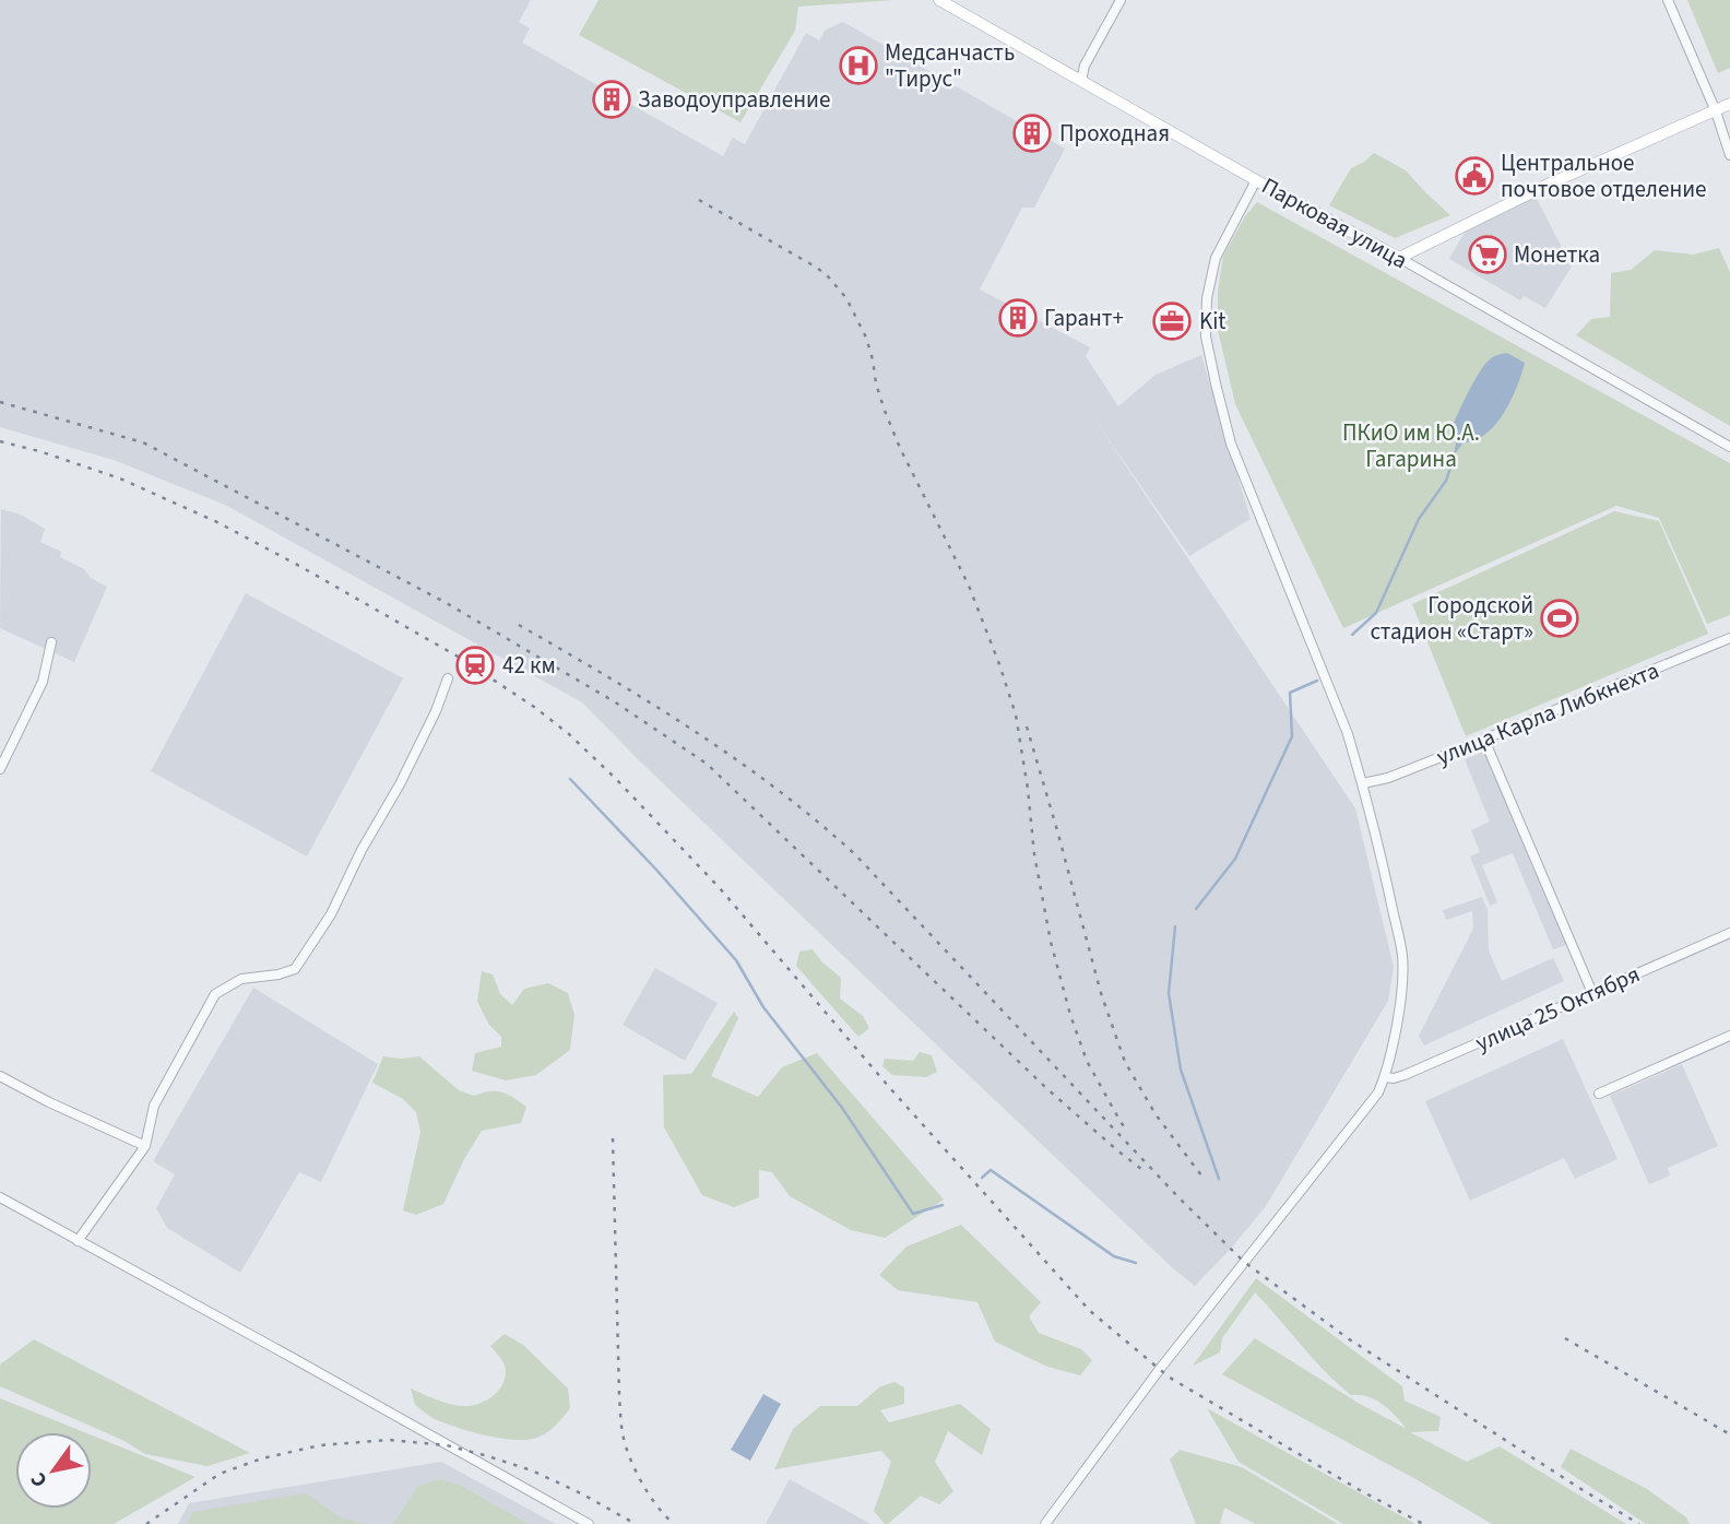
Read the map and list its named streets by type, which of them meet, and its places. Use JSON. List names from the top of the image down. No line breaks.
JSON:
{"streets":{"main road":["Парковая улица"],"street":["улица Карла Либкнехта","улица 25 Октября"]},"parks":["ПКиО им Ю.А. Гагарина"],"places":{"hospital":["Медсанчасть \"Тирус\""],"building":["Заводоуправление","Проходная","Гарант+"],"public building":["Центральное почтовое отделение"],"supermarket":["Монетка"],"office":["Kit"],"sports":["Городской стадион «Старт»"],"station":["42 км"]},"north":"bottom left"}
